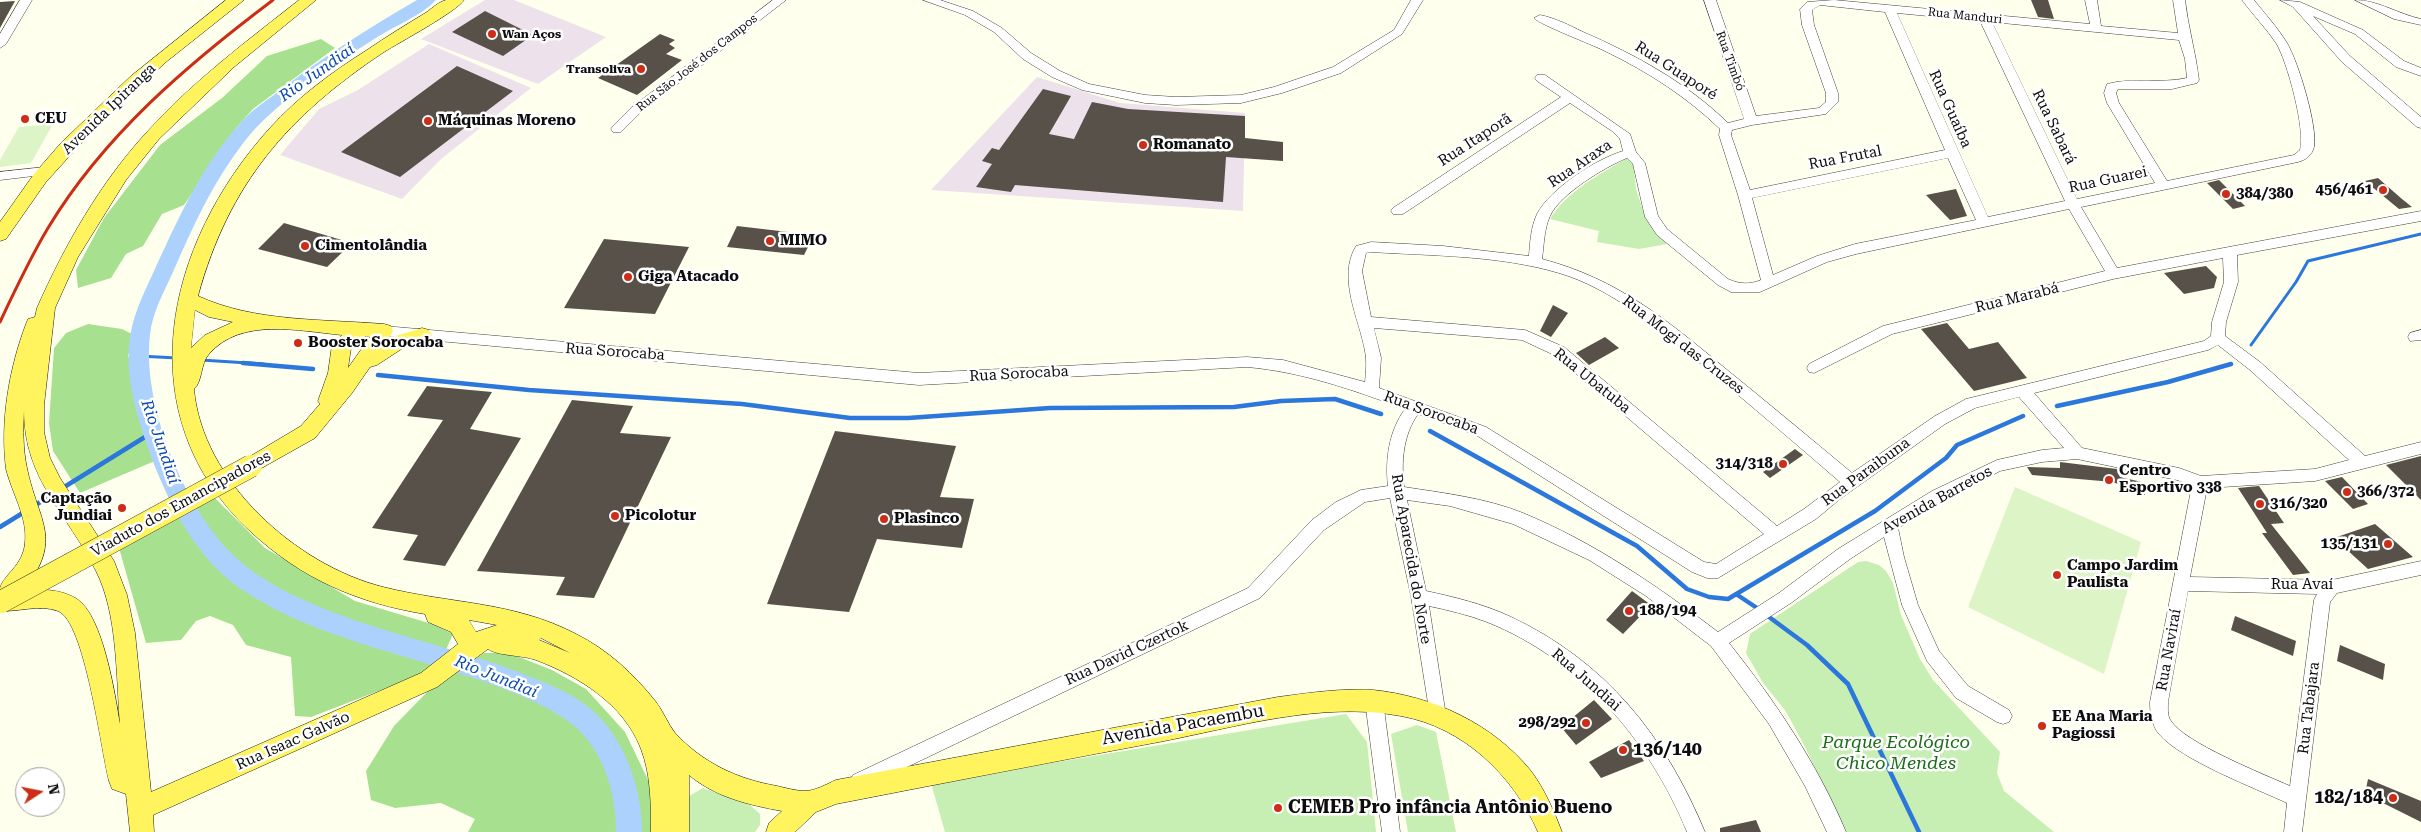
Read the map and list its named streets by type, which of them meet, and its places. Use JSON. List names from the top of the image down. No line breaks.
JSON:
{"streets":{"main road":["Avenida Ipiranga","Rua Sorocaba","Viaduto dos Emancipadores","Avenida Pacaembu","Rua Isaac Galvão"],"street":["Rua Manduri","Rua Timbó","Rua São José dos Campos","Rua Guaporé","Rua Guaíba","Rua Sabará","Rua Itaporã","Rua Frutal","Rua Araxa","Rua Guarei","Rua Marabá","Rua Mogi das Cruzes","Rua Ubatuba","Rua Paraibuna","Avenida Barretos","Rua Aparecida do Norte","Rua Avaí","Rua Naviraí","Rua David Czertok","Rua Jundiai","Rua Tabajara"]},"crossings":[["Rua Manduri","Rua Timbó"],["Rua Manduri","Rua Guaporé"],["Rua Manduri","Rua Guaíba"],["Rua Manduri","Rua Sabará"],["Rua Guaíba","Rua Frutal"],["Rua Guaíba","Rua Guarei"],["Rua Sabará","Rua Guarei"],["Rua Sabará","Rua Marabá"],["Rua Araxa","Rua Guarei"],["Rua Araxa","Rua Mogi das Cruzes"],["Rua Mogi das Cruzes","Rua Ubatuba"],["Rua Mogi das Cruzes","Rua Paraibuna"],["Rua Sorocaba","Rua Paraibuna"],["Rua Sorocaba","Rua Aparecida do Norte"],["Rua Ubatuba","Rua Paraibuna"],["Avenida Barretos","Rua Naviraí"],["Avenida Barretos","Rua David Czertok"],["Rua Aparecida do Norte","Rua David Czertok"],["Rua Aparecida do Norte","Rua Jundiai"],["Rua Aparecida do Norte","Avenida Pacaembu"],["Rua Avaí","Rua Naviraí"],["Rua Avaí","Rua Tabajara"],["Rua Naviraí","Rua Tabajara"],["Rua David Czertok","Avenida Pacaembu"]],"water":["Rio Jundiaí"],"parks":["Parque Ecológico Chico Mendes"],"places":["Wan Aços","Transoliva","CEU","Máquinas Moreno","Romanato","456/461","384/380","MIMO","Cimentolândia","Giga Atacado","Booster Sorocaba","314/318","Centro Esportivo 338","366/372","316/320","Captação Jundiai","Picolotur","Plasinco","135/131","Campo Jardim Paulista","188/194","298/292","EE Ana Maria Pagiossi","136/140","182/184","CEMEB Pro infância Antônio Bueno"],"north":"right"}
